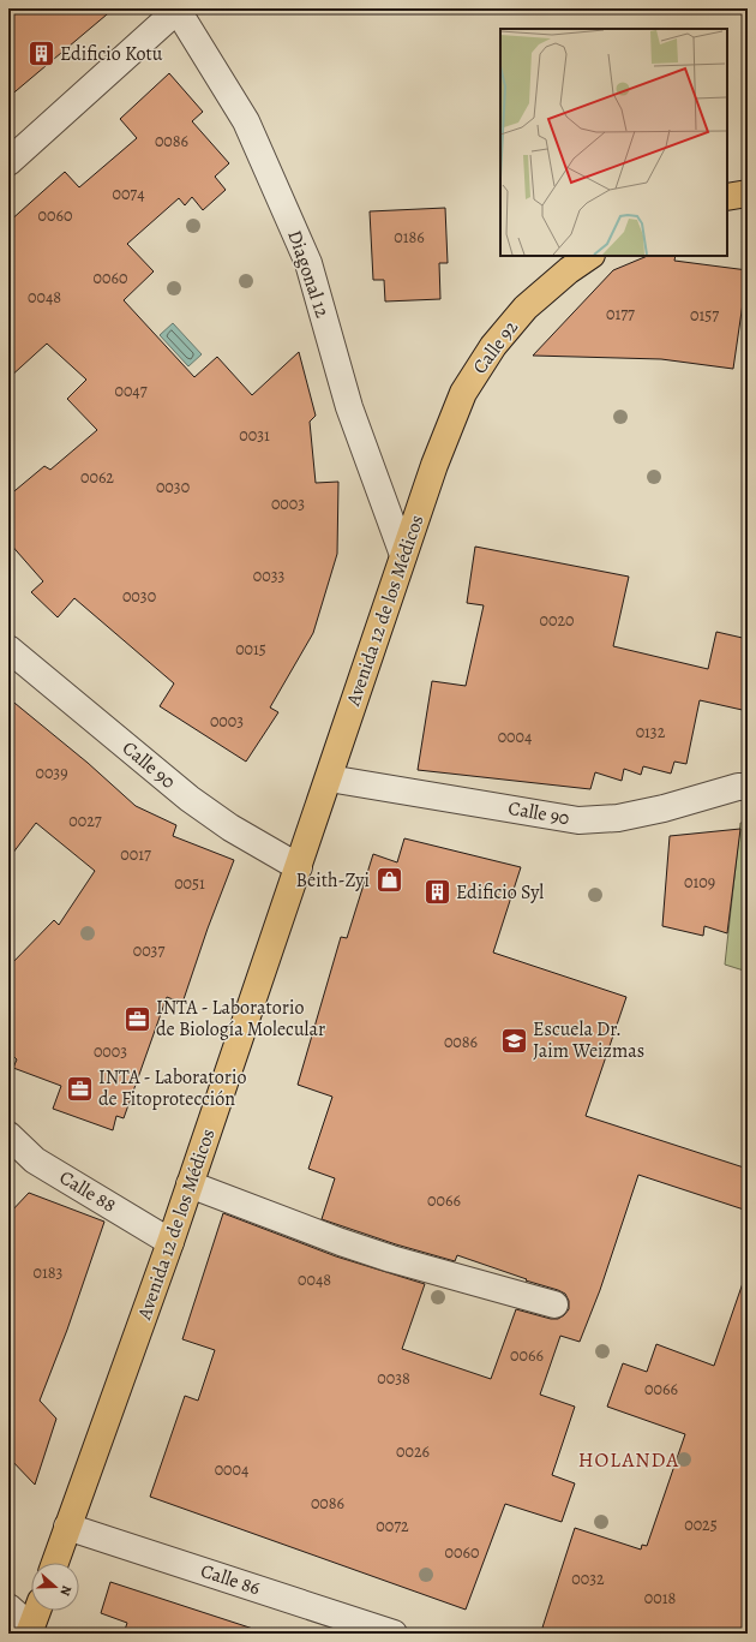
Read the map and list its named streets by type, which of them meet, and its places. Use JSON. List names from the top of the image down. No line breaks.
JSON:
{"streets":{"main road":["Calle 92","Avenida 12 de los Médicos"],"street":["Diagonal 12","Calle 90","Calle 88","Calle 86"]},"crossings":[["Diagonal 12","Avenida 12 de los Médicos"],["Calle 92","Avenida 12 de los Médicos"],["Avenida 12 de los Médicos","Calle 90"],["Avenida 12 de los Médicos","Calle 88"],["Avenida 12 de los Médicos","Calle 86"]],"districts":["HOLANDA"],"places":{"building":["Edificio Kotu","Edificio Syl"],"shop":["Beith-Zyi"],"office":["INTA - Laboratorio de Biología Molecular","INTA - Laboratorio de Fitoprotección"],"school or university":["Escuela Dr. Jaim Weizmas"]},"house_numbers":["0086","0074","0060","0186","0060","0048","0177","0157","0047","0031","0062","0030","0003","0033","0030","0020","0015","0003","0132","0004","0039","0027","0017","0109","0051","0037","0086","0003","0066","0183","0048","0066","0038","0066","0026","0004","0086","0025","0072","0060","0032","0018"],"north":"right"}
